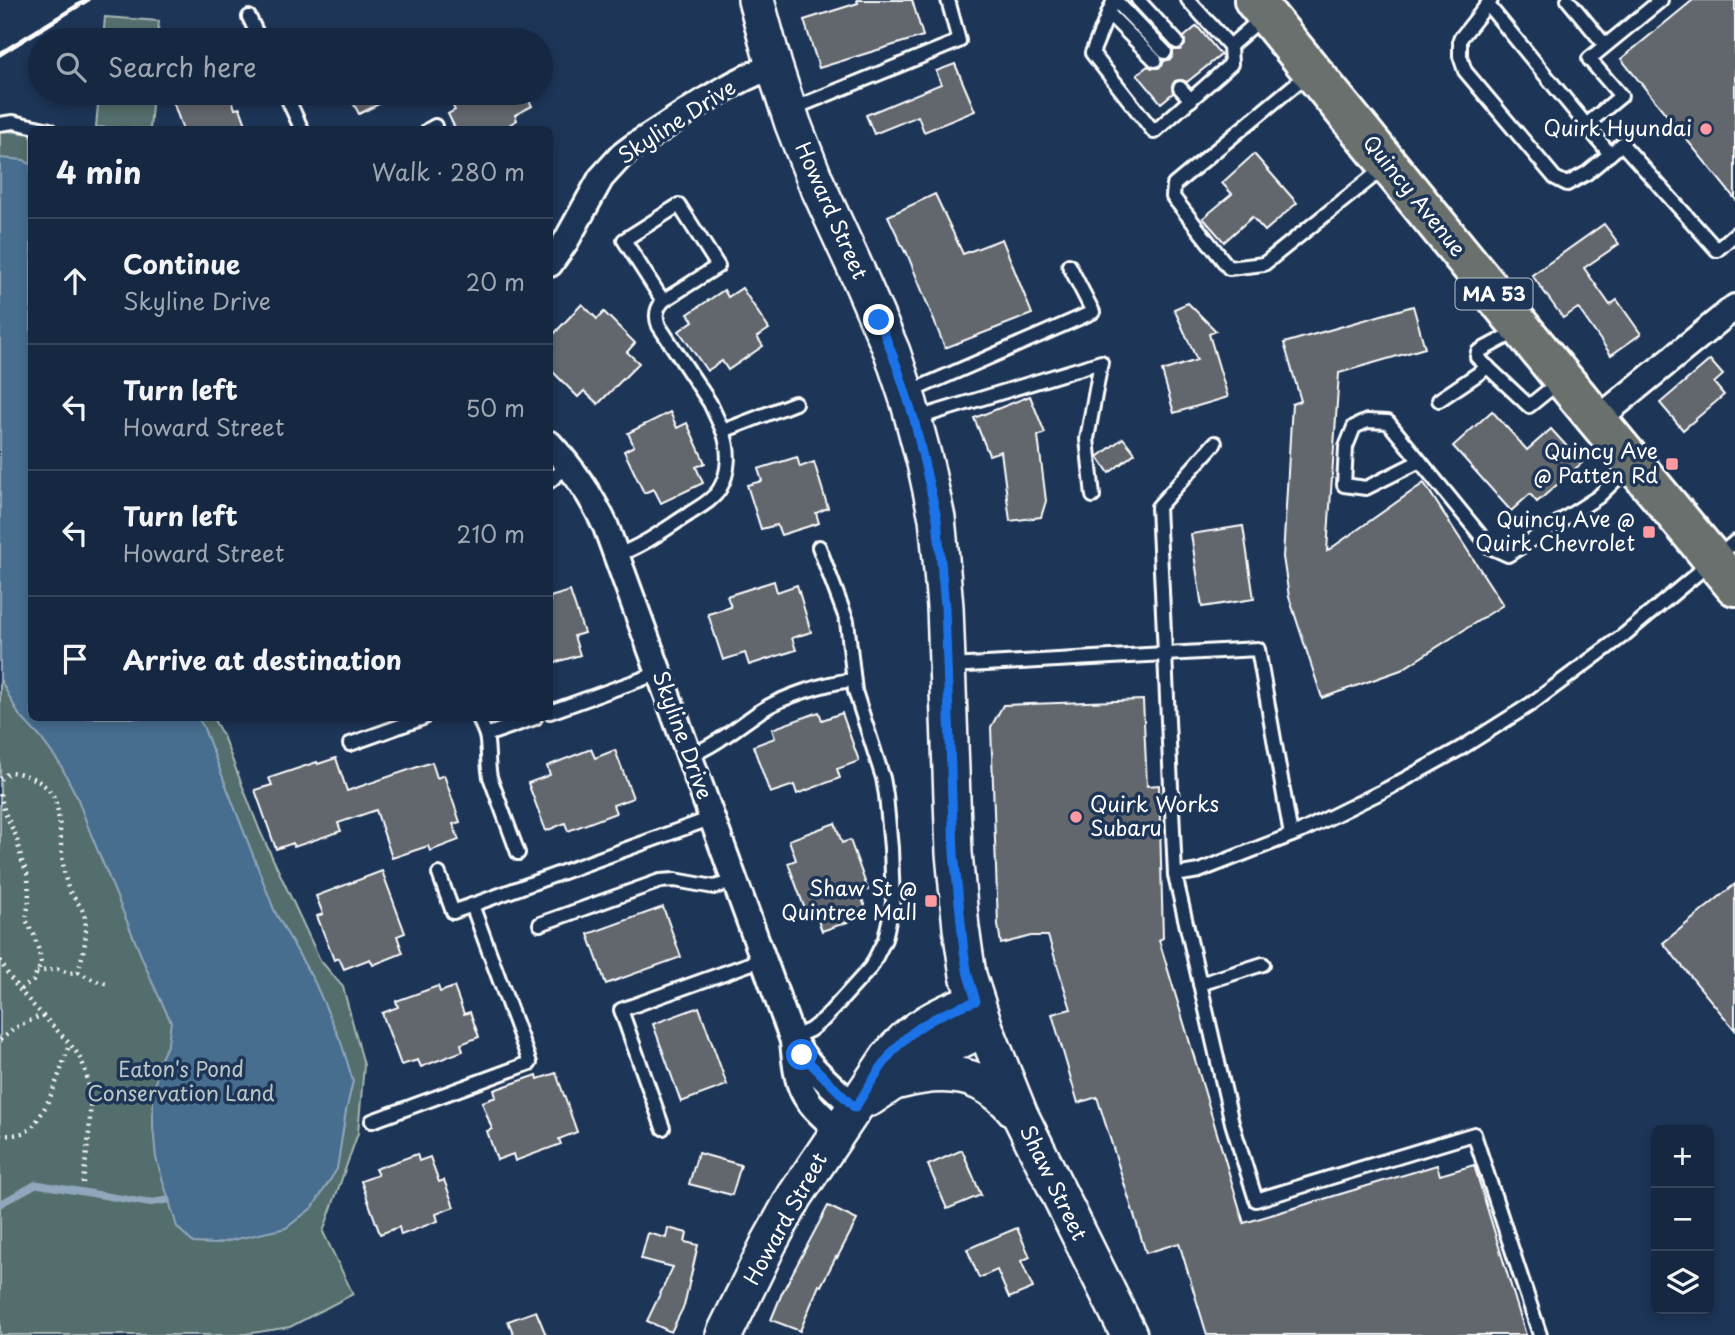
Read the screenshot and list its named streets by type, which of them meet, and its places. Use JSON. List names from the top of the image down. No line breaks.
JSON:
{"streets":{"main road":["Quincy Avenue","MA 53"],"street":["Skyline Drive","Howard Street","Shaw Street"]},"crossings":[["Skyline Drive","Howard Street"],["Howard Street","Shaw Street"]],"parks":["Eaton's Pond Conservation Land"],"places":{"other":["Quirk Hyundai","Quirk Works Subaru"],"transit":["Quincy Ave @ Patten Rd","Quincy Ave @ Quirk Chevrolet","Shaw St @ Quintree Mall"]},"page":{"search":"Search here","heading":["4 min","Walk · 280 m"],"list":[["Continue","Skyline Drive","20 m"],["Turn left","Howard Street","50 m"],["Turn left","Howard Street","210 m"],"Arrive at destination"],"map_buttons":["+","−"]}}
